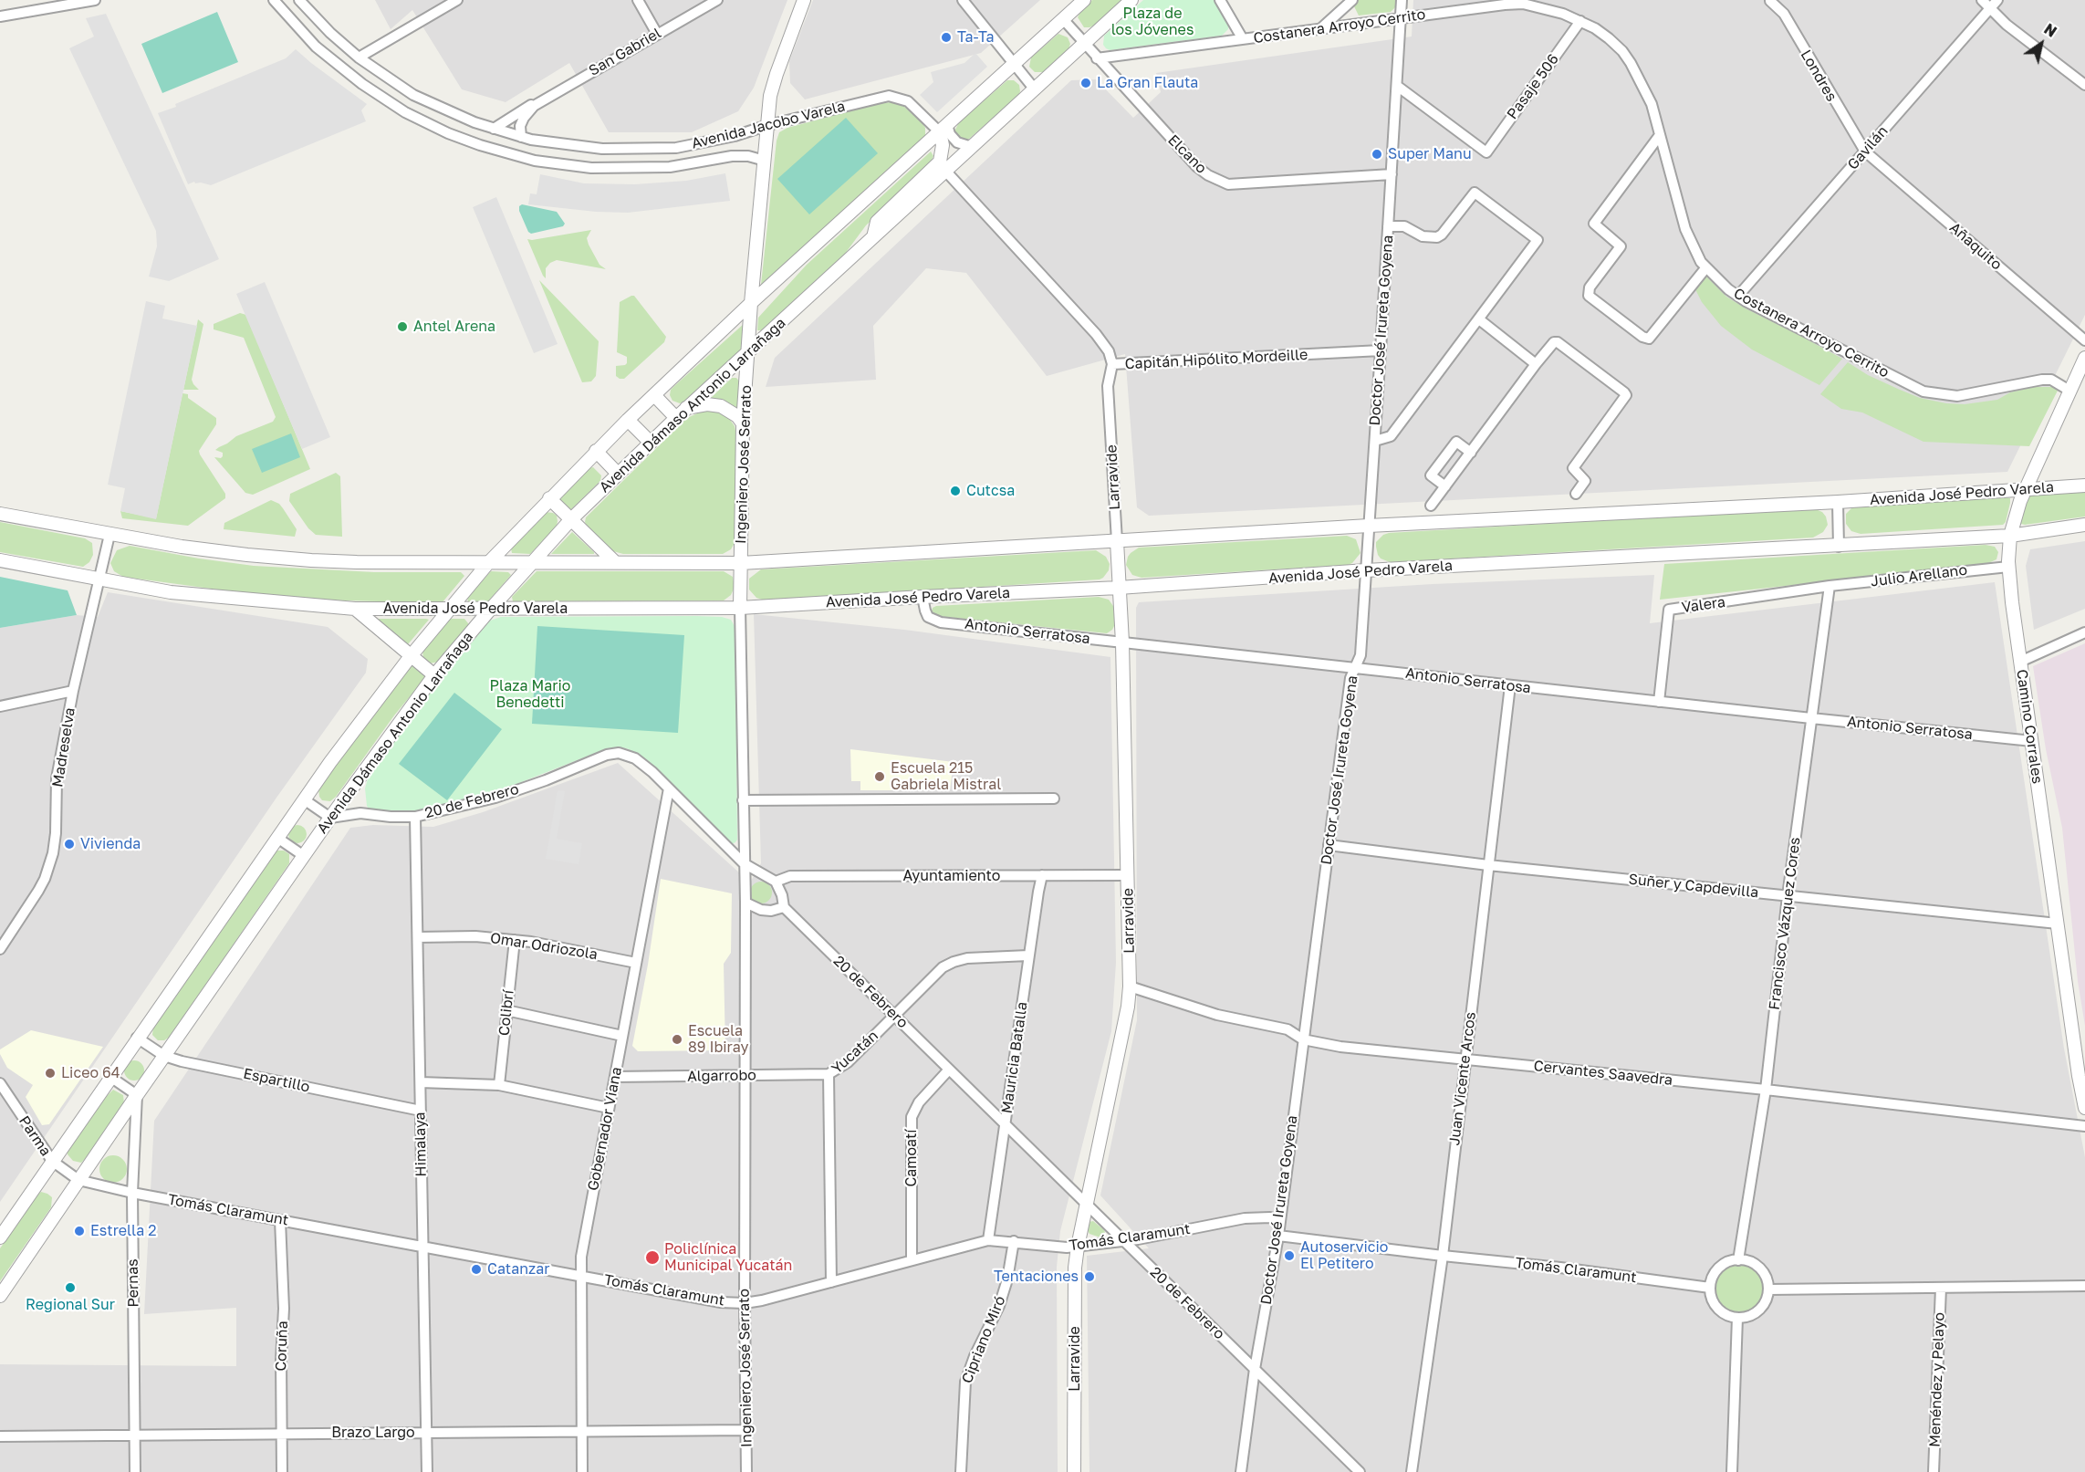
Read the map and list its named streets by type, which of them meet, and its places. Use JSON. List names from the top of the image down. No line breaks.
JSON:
{"streets":{"street":["Costanera Arroyo Cerrito","San Gabriel","Londres","Pasaje 506","Avenida Jacobo Varela","Gavilán","Elcano","Añaquito","Doctor José Irureta Goyena","Capitán Hipólito Mordeille","Avenida Dámaso Antonio Larrañaga","Ingeniero José Serrato","Larravide","Avenida José Pedro Varela","Julio Arellano","Valera","Antonio Serratosa","Camino Corrales","Madreselva","20 de Febrero","Ayuntamiento","Suñer y Capdevilla","Francisco Vázquez Cores","Omar Odriozola","Colibrí","Yucatán","Mauricia Batalla","Cervantes Saavedra","Algarrobo","Juan Vicente Arcos","Espartillo","Gobernador Viana","Parma","Himalaya","Camoatí","Tomás Claramunt","Pernas","Cipriano Miró","Coruña","Menéndez y Pelayo","Brazo Largo"]},"crossings":[["Costanera Arroyo Cerrito","Pasaje 506"],["Costanera Arroyo Cerrito","Gavilán"],["Costanera Arroyo Cerrito","Elcano"],["Costanera Arroyo Cerrito","Doctor José Irureta Goyena"],["Costanera Arroyo Cerrito","Camino Corrales"],["San Gabriel","Avenida Jacobo Varela"],["Londres","Gavilán"],["Londres","Añaquito"],["Pasaje 506","Doctor José Irureta Goyena"],["Avenida Jacobo Varela","Avenida Dámaso Antonio Larrañaga"],["Avenida Jacobo Varela","Ingeniero José Serrato"],["Gavilán","Añaquito"],["Elcano","Doctor José Irureta Goyena"],["Elcano","Avenida Dámaso Antonio Larrañaga"],["Doctor José Irureta Goyena","Capitán Hipólito Mordeille"],["Doctor José Irureta Goyena","Avenida José Pedro Varela"],["Doctor José Irureta Goyena","Antonio Serratosa"],["Doctor José Irureta Goyena","20 de Febrero"],["Doctor José Irureta Goyena","Suñer y Capdevilla"],["Doctor José Irureta Goyena","Cervantes Saavedra"],["Doctor José Irureta Goyena","Tomás Claramunt"],["Capitán Hipólito Mordeille","Avenida Dámaso Antonio Larrañaga"],["Capitán Hipólito Mordeille","Larravide"],["Avenida Dámaso Antonio Larrañaga","Ingeniero José Serrato"],["Avenida Dámaso Antonio Larrañaga","Avenida José Pedro Varela"],["Avenida Dámaso Antonio Larrañaga","20 de Febrero"],["Avenida Dámaso Antonio Larrañaga","Espartillo"],["Avenida Dámaso Antonio Larrañaga","Tomás Claramunt"],["Avenida Dámaso Antonio Larrañaga","Pernas"],["Ingeniero José Serrato","Avenida José Pedro Varela"],["Ingeniero José Serrato","20 de Febrero"],["Ingeniero José Serrato","Algarrobo"],["Ingeniero José Serrato","Tomás Claramunt"],["Ingeniero José Serrato","Brazo Largo"],["Larravide","Avenida José Pedro Varela"],["Larravide","Antonio Serratosa"],["Larravide","20 de Febrero"],["Larravide","Ayuntamiento"],["Larravide","Cervantes Saavedra"],["Larravide","Tomás Claramunt"],["Avenida José Pedro Varela","Antonio Serratosa"],["Avenida José Pedro Varela","Camino Corrales"],["Avenida José Pedro Varela","Madreselva"],["Julio Arellano","Valera"],["Julio Arellano","Camino Corrales"],["Julio Arellano","Francisco Vázquez Cores"],["Valera","Antonio Serratosa"],["Valera","Francisco Vázquez Cores"],["Antonio Serratosa","Camino Corrales"],["Antonio Serratosa","Francisco Vázquez Cores"],["Antonio Serratosa","Juan Vicente Arcos"],["Camino Corrales","Suñer y Capdevilla"],["20 de Febrero","Ayuntamiento"],["20 de Febrero","Yucatán"],["20 de Febrero","Mauricia Batalla"],["20 de Febrero","Gobernador Viana"],["20 de Febrero","Himalaya"],["20 de Febrero","Camoatí"],["20 de Febrero","Tomás Claramunt"],["Ayuntamiento","Mauricia Batalla"],["Suñer y Capdevilla","Francisco Vázquez Cores"],["Suñer y Capdevilla","Juan Vicente Arcos"],["Francisco Vázquez Cores","Cervantes Saavedra"],["Francisco Vázquez Cores","Tomás Claramunt"],["Omar Odriozola","Colibrí"],["Omar Odriozola","Gobernador Viana"],["Omar Odriozola","Himalaya"],["Yucatán","Mauricia Batalla"],["Yucatán","Algarrobo"],["Yucatán","Tomás Claramunt"],["Mauricia Batalla","Tomás Claramunt"],["Cervantes Saavedra","Juan Vicente Arcos"],["Algarrobo","Gobernador Viana"],["Juan Vicente Arcos","Tomás Claramunt"],["Espartillo","Himalaya"],["Gobernador Viana","Tomás Claramunt"],["Gobernador Viana","Brazo Largo"],["Parma","Tomás Claramunt"],["Himalaya","Tomás Claramunt"],["Himalaya","Brazo Largo"],["Camoatí","Tomás Claramunt"],["Tomás Claramunt","Pernas"],["Tomás Claramunt","Cipriano Miró"],["Tomás Claramunt","Coruña"],["Pernas","Brazo Largo"],["Coruña","Brazo Largo"]],"parks":["Plaza de los Jóvenes","Plaza Mario Benedetti"],"places":["Ta-Ta","La Gran Flauta","Super Manu","Antel Arena","Cutcsa","Escuela 215 Gabriela Mistral","Vivienda","Escuela 89 Ibiray","Liceo 64","Estrella 2","Autoservicio El Petitero","Policlínica Municipal Yucatán","Catanzar","Tentaciones","Regional Sur"],"north":"top right"}
